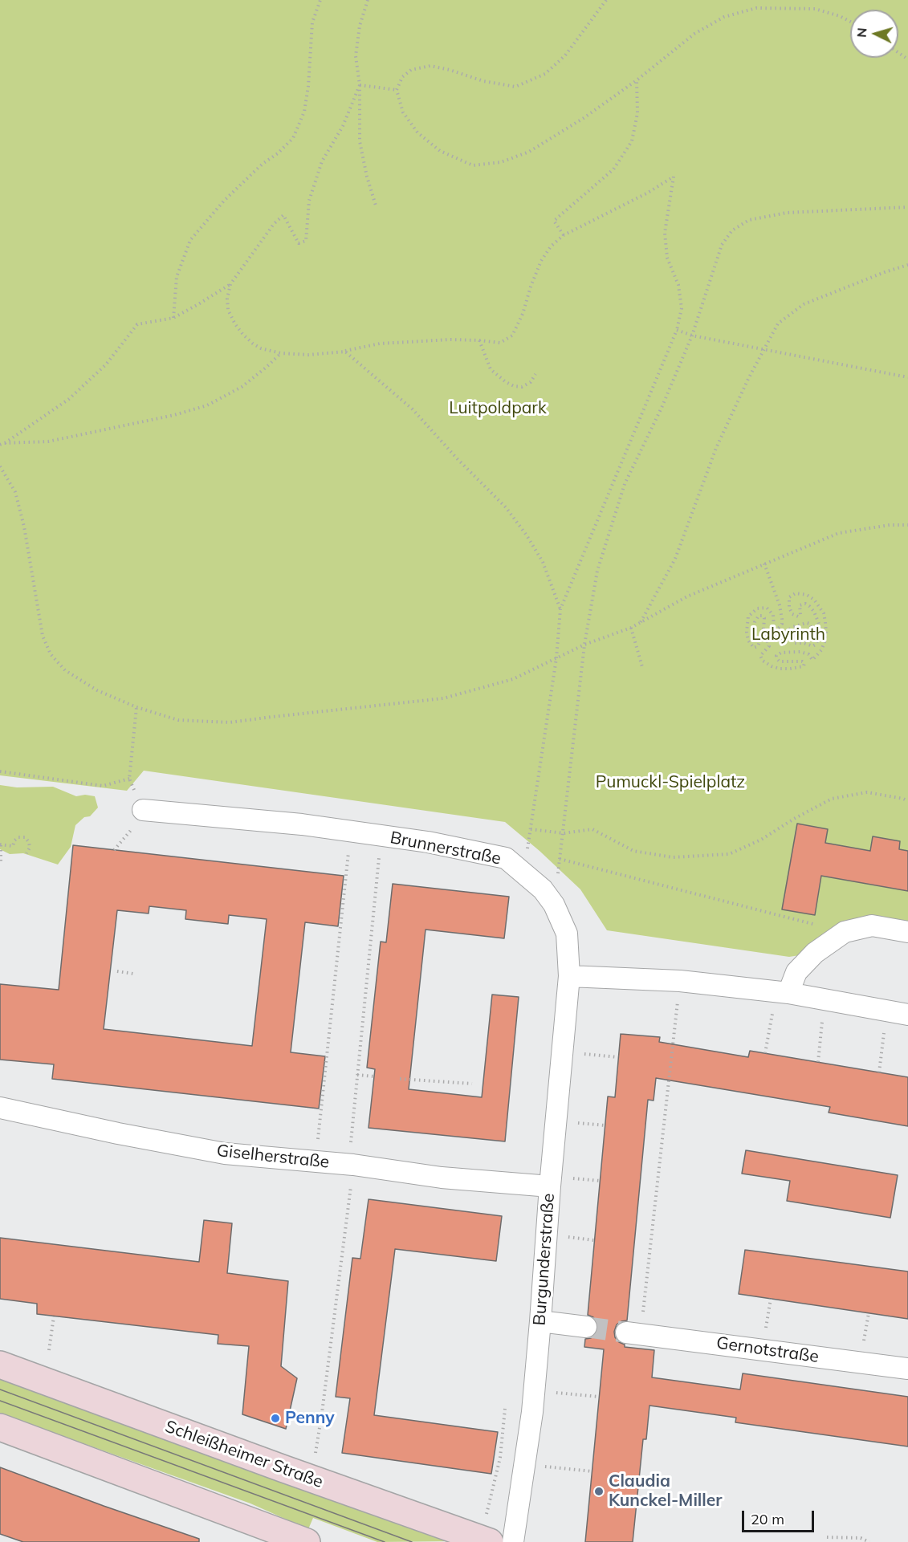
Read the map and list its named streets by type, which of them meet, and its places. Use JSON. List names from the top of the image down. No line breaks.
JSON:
{"streets":{"main road":["Schleißheimer Straße"],"street":["Brunnerstraße","Giselherstraße","Burgunderstraße","Gernotstraße"]},"crossings":[["Brunnerstraße","Burgunderstraße"],["Giselherstraße","Burgunderstraße"]],"parks":["Luitpoldpark","Labyrinth","Pumuckl-Spielplatz"],"places":["Penny","Claudia Kunckel-Miller"],"scale_bar":"20 m","north":"left"}
